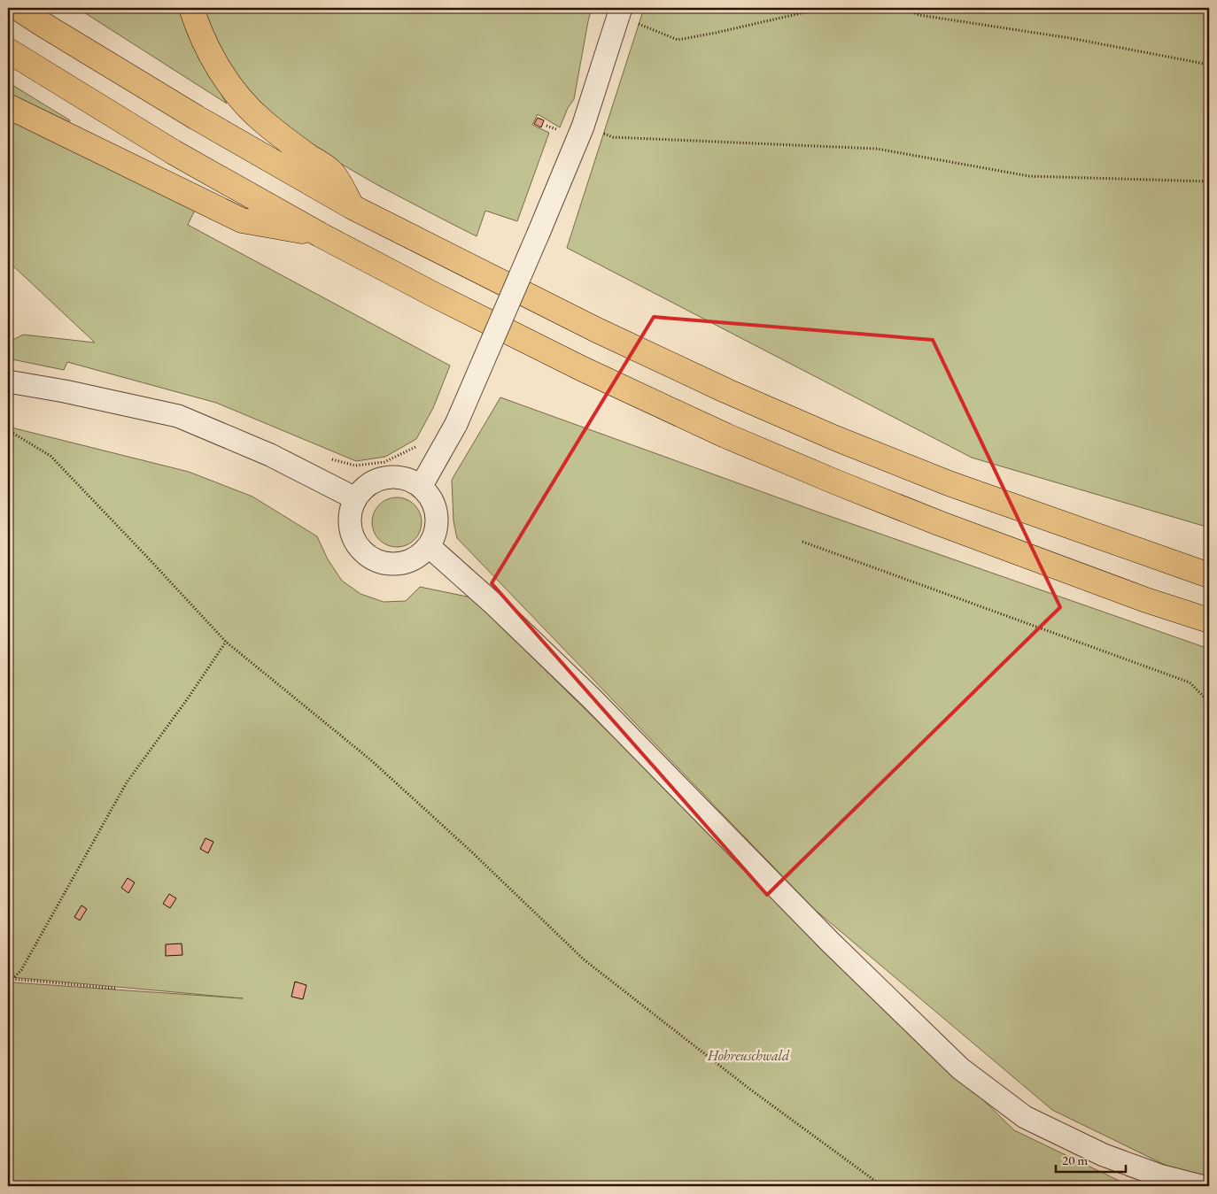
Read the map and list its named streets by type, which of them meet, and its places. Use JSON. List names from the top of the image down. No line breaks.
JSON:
{"parks":["Hohreuschwald"],"scale_bar":"20 m"}
